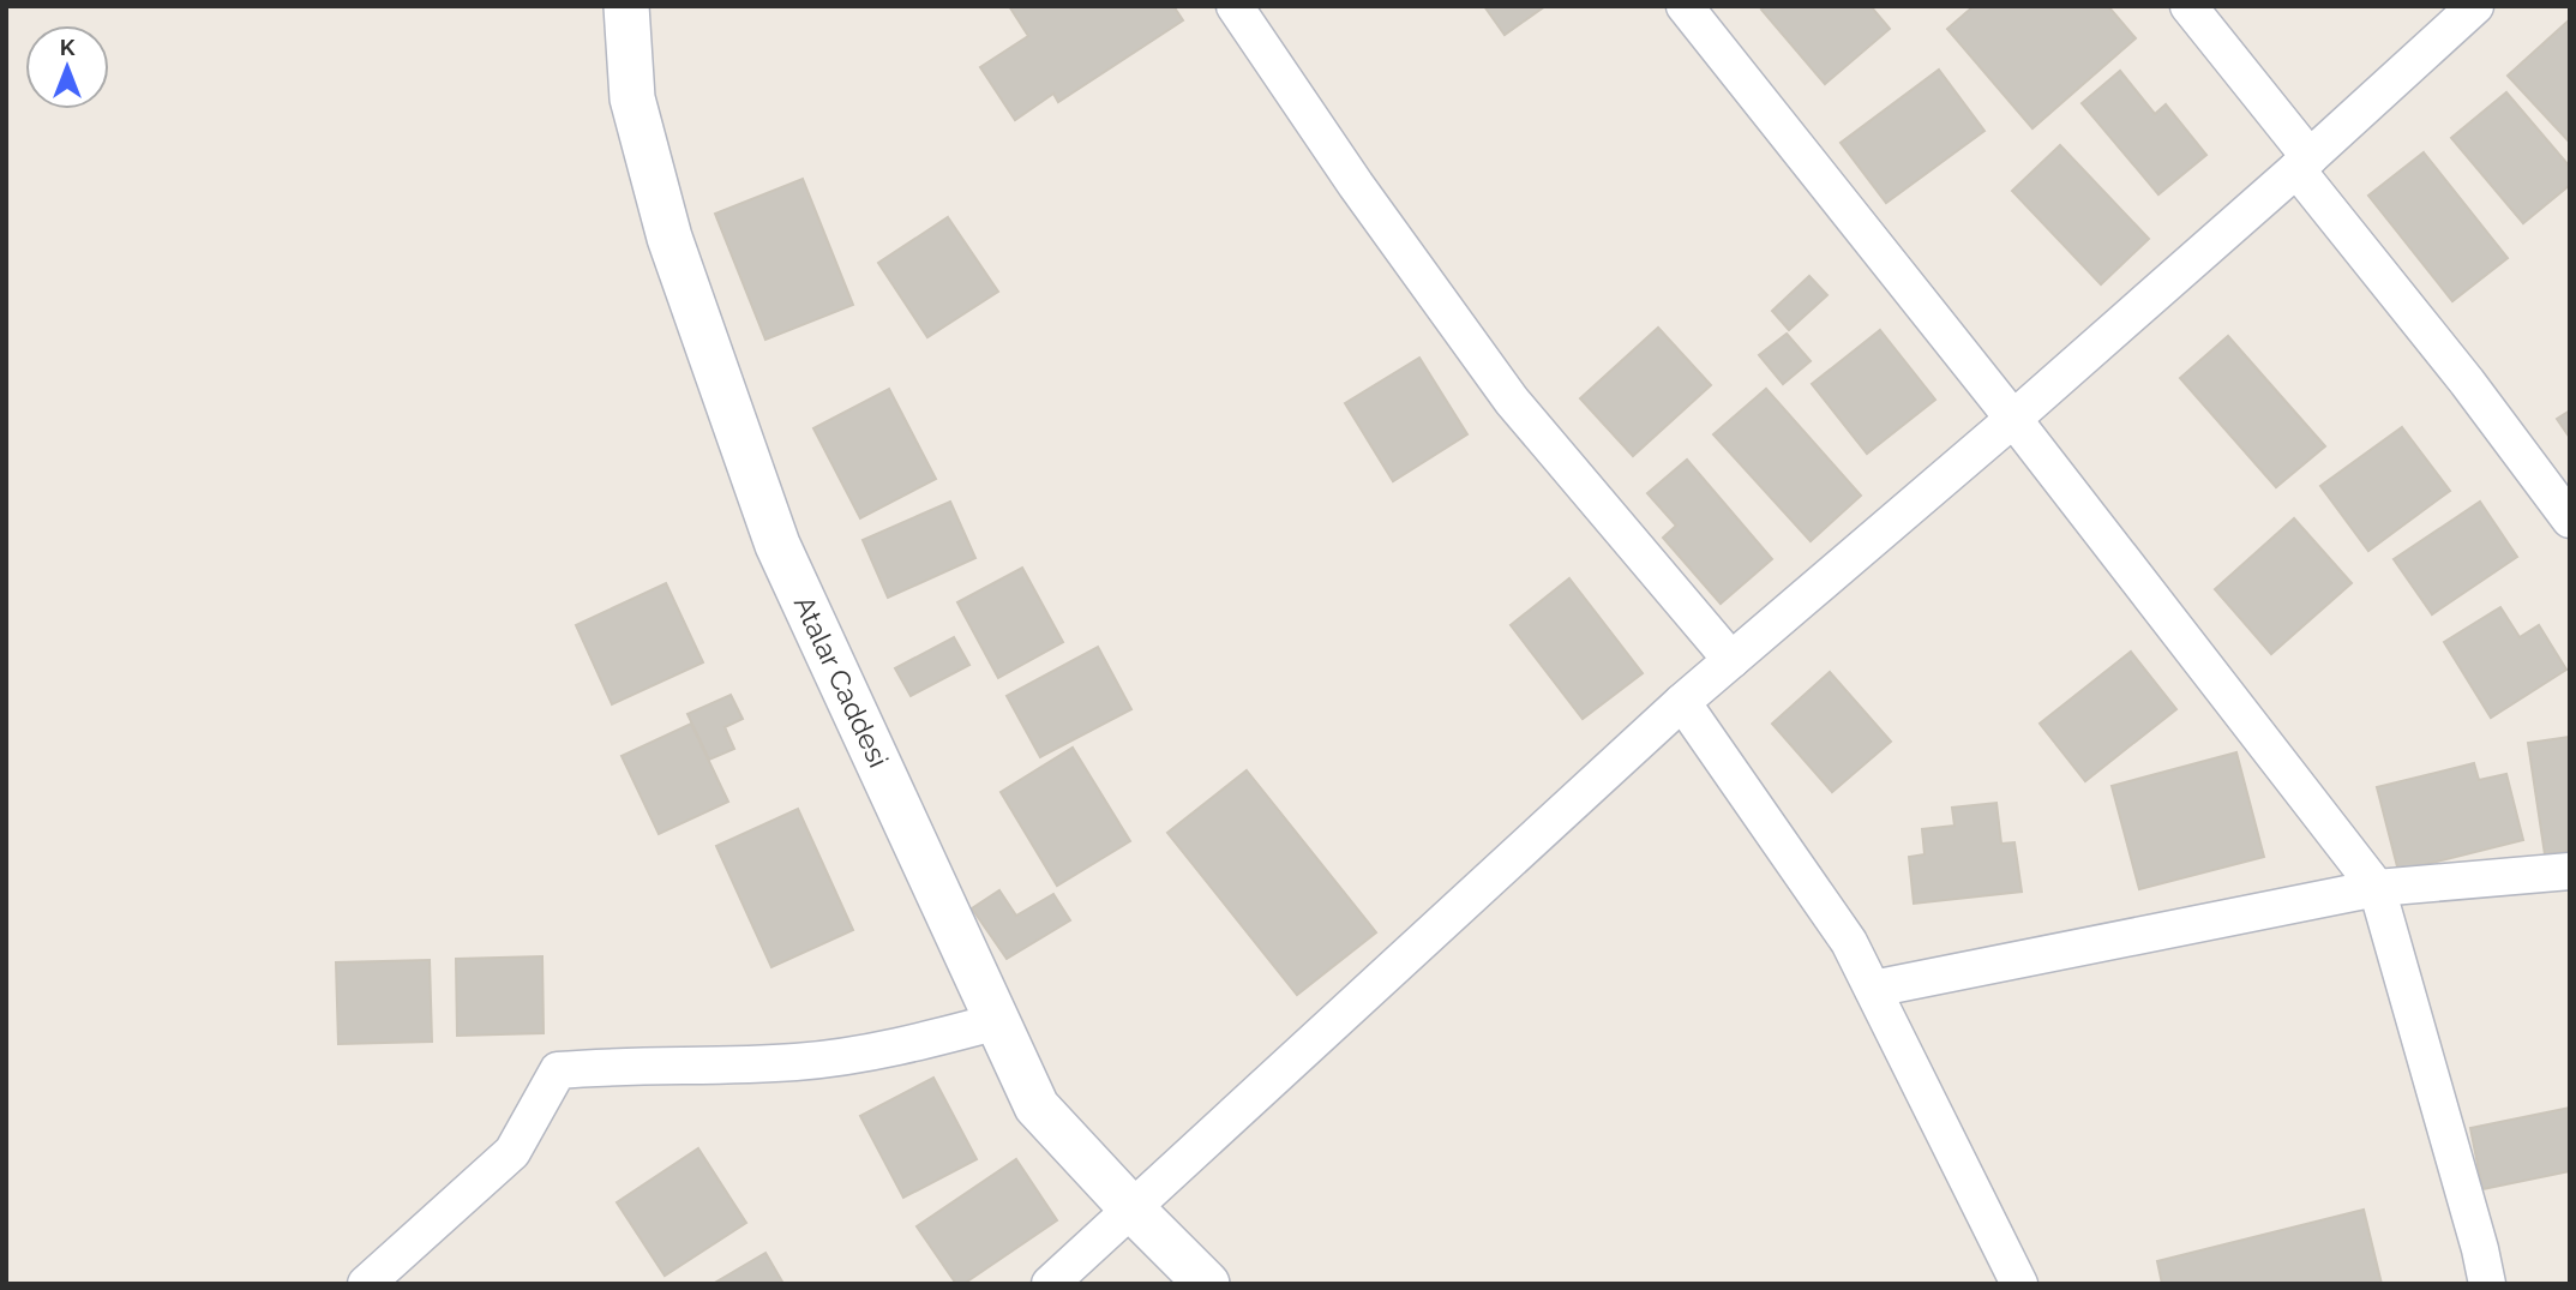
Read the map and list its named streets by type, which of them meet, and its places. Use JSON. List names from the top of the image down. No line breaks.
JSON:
{"streets":{"street":["Atalar Caddesi"]},"north":"top"}
